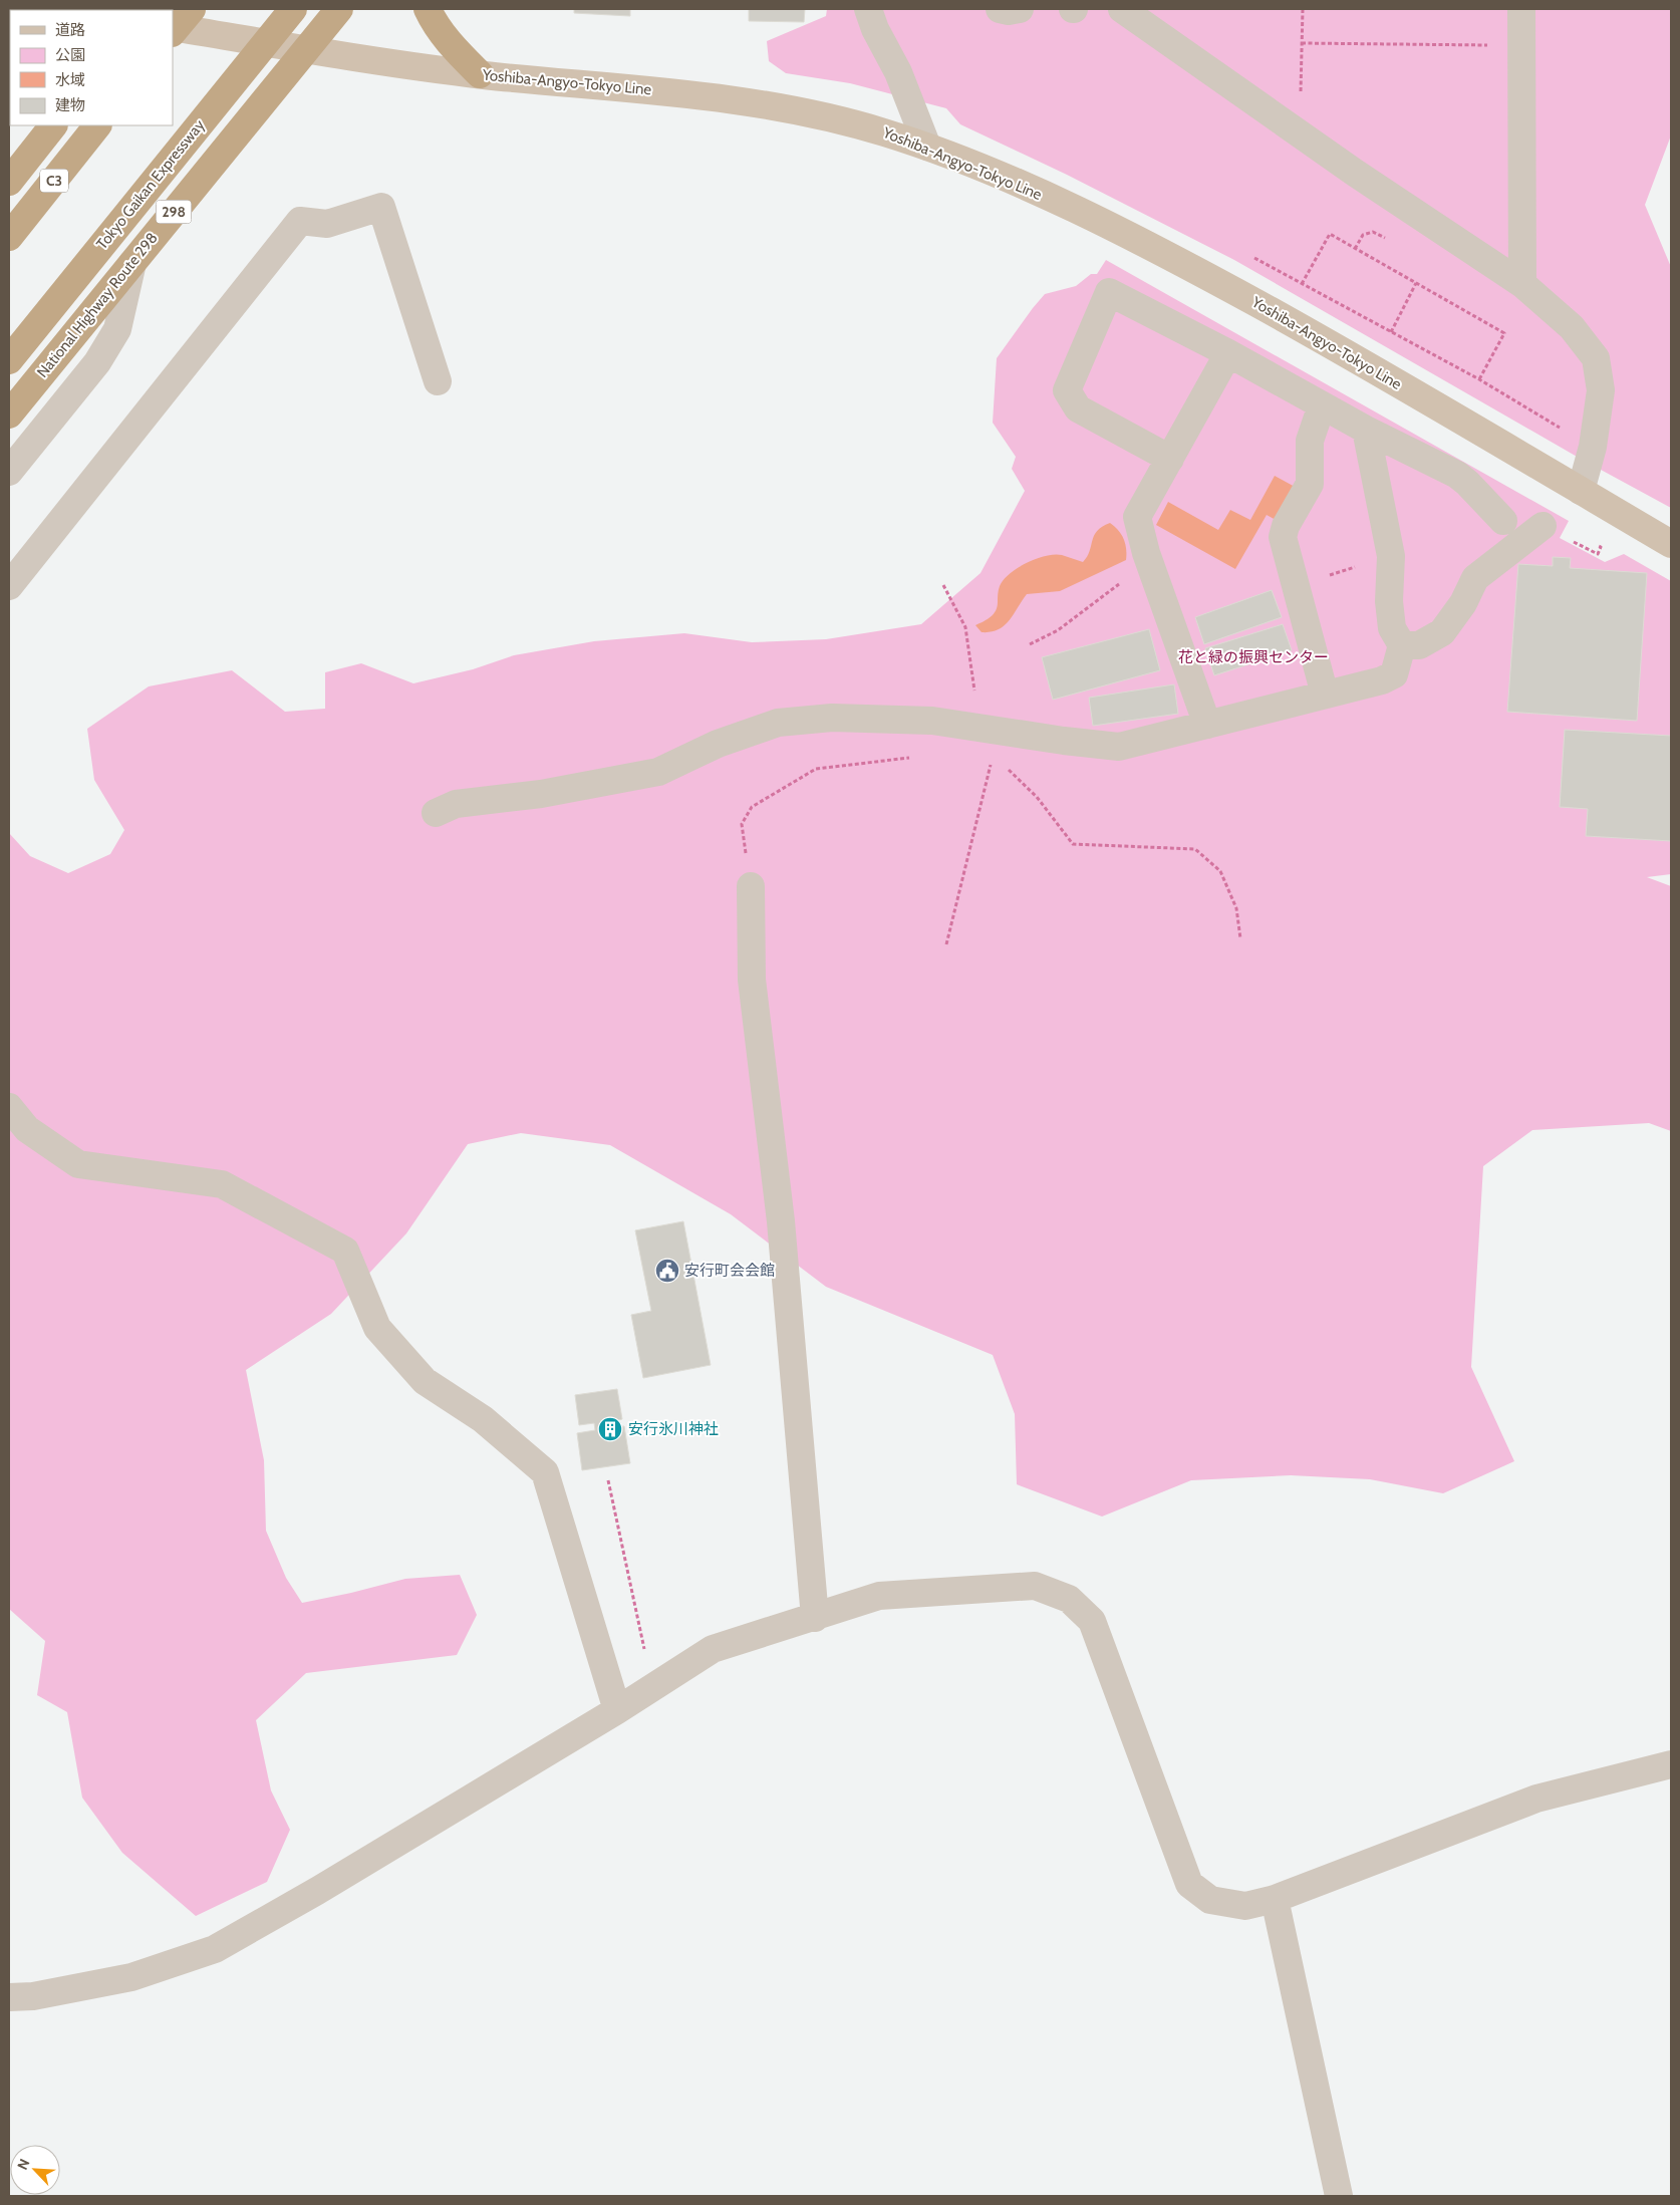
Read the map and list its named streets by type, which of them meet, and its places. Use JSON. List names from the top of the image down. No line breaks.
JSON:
{"streets":{"highway":["C3","Tokyo Gaikan Expressway","298","National Highway Route 298"],"main road":["Yoshiba-Angyo-Tokyo Line"]},"crossings":[["Yoshiba-Angyo-Tokyo Line","National Highway Route 298"]],"parks":["花と緑の振興センター"],"places":{"public building":["安行町会会館"],"building":["安行氷川神社"]},"legend":["道路","公園","水域","建物"],"north":"top left"}
